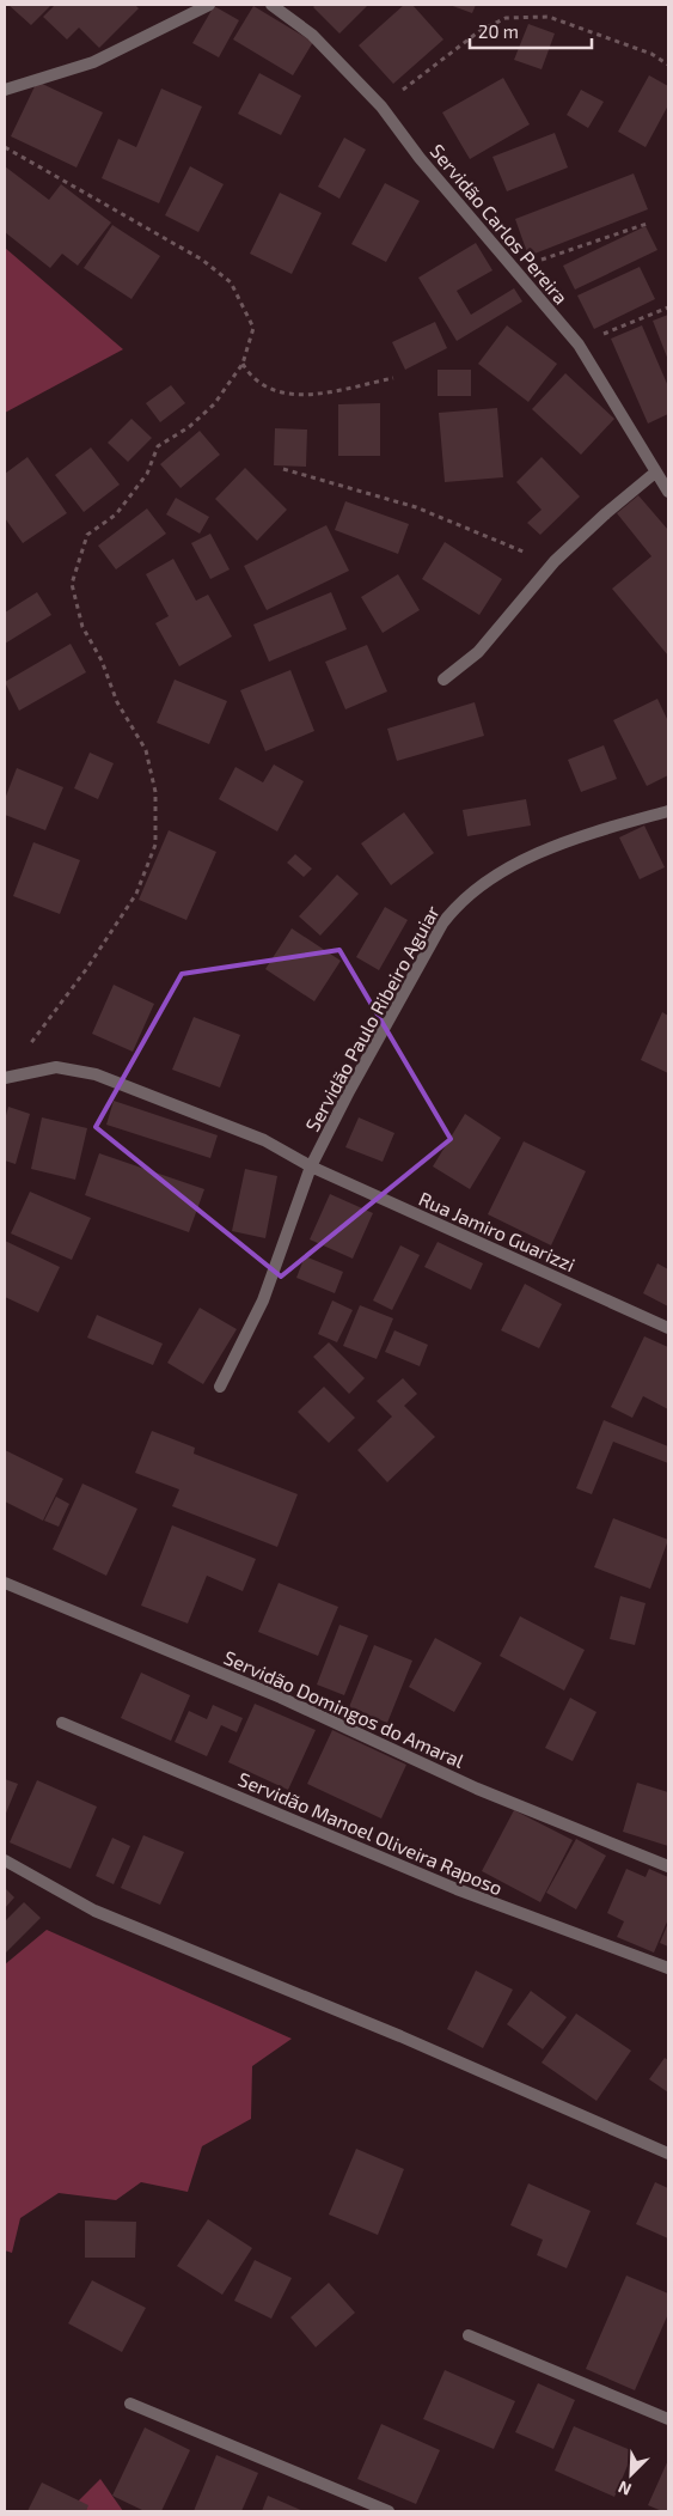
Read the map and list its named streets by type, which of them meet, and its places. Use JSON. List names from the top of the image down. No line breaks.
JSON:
{"streets":{"street":["Servidão Carlos Pereira","Servidão Paulo Ribeiro Aguiar","Rua Jamiro Guarizzi","Servidão Domingos do Amaral","Servidão Manoel Oliveira Raposo"]},"crossings":[["Servidão Paulo Ribeiro Aguiar","Rua Jamiro Guarizzi"]],"scale_bar":"20 m","north":"bottom left"}
